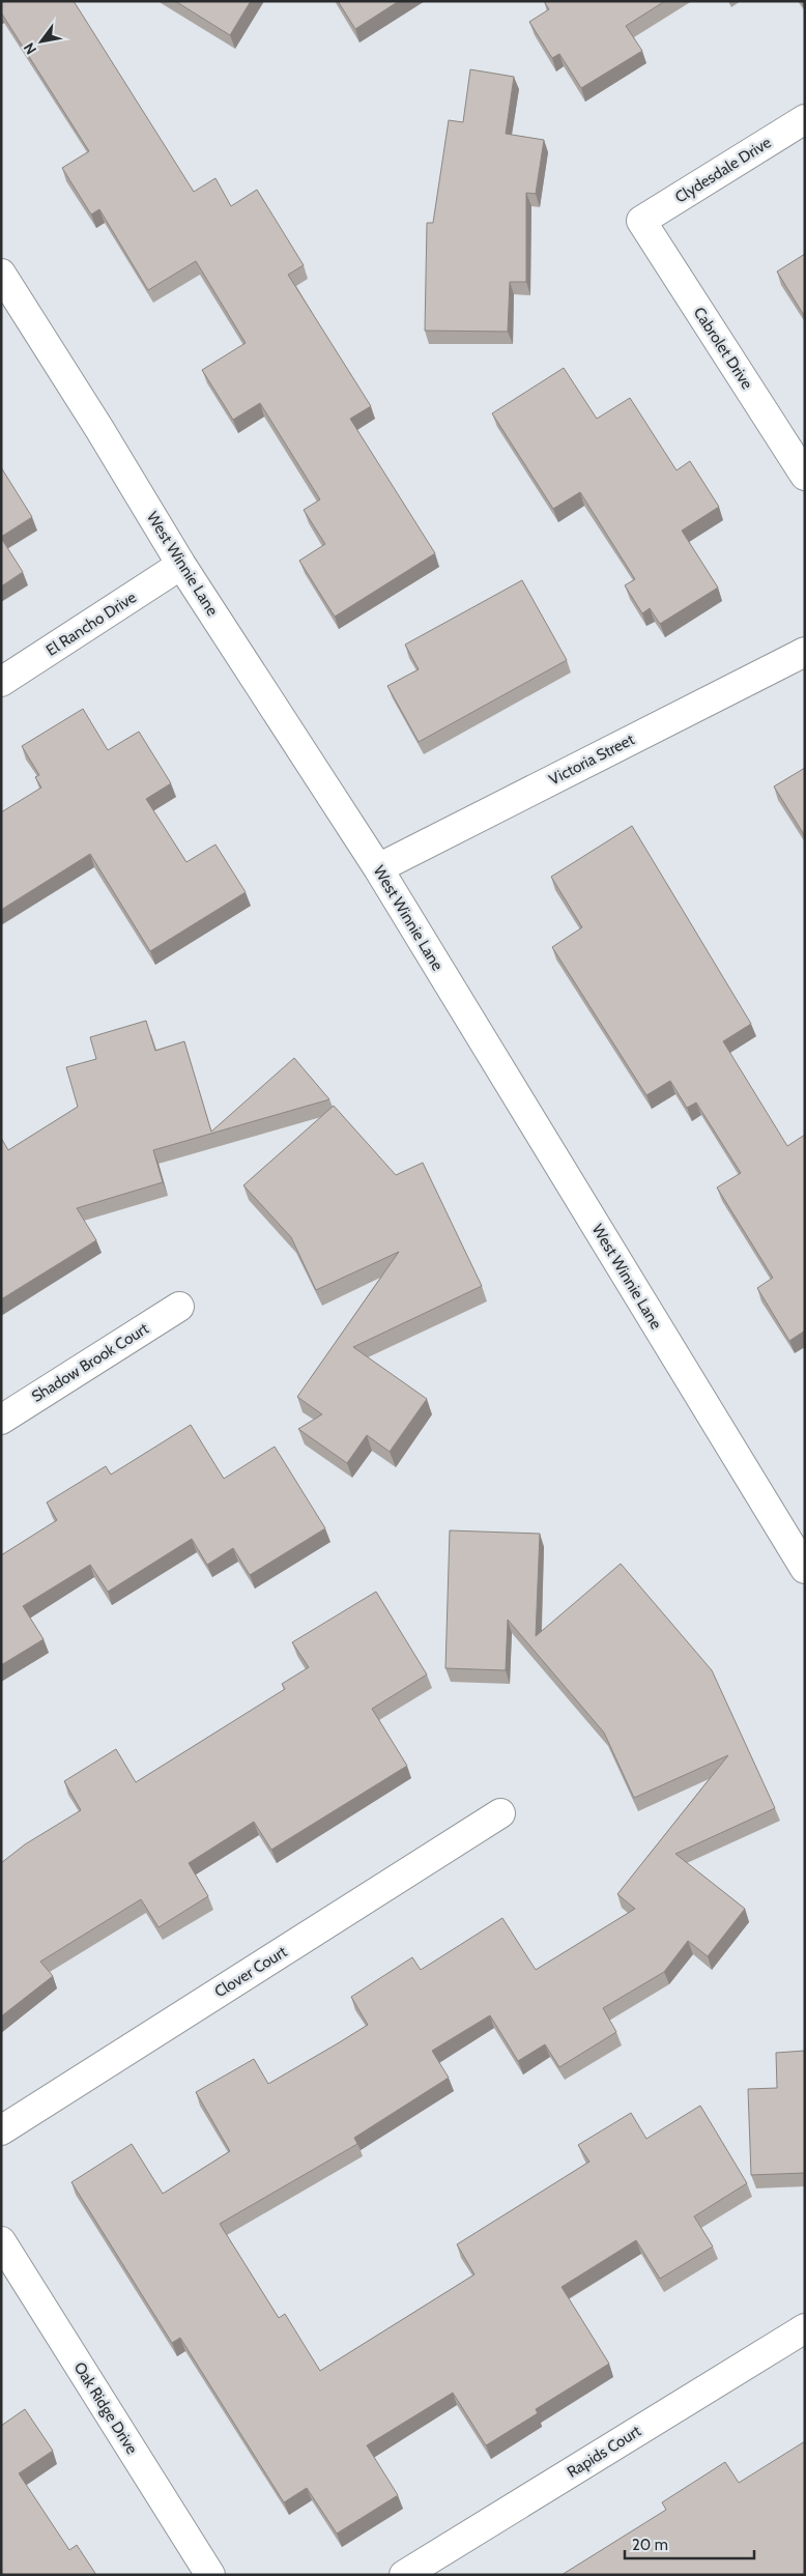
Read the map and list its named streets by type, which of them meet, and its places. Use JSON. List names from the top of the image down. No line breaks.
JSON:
{"streets":{"street":["Clydesdale Drive","Cabrolet Drive","West Winnie Lane","El Rancho Drive","Victoria Street","Shadow Brook Court","Clover Court","Oak Ridge Drive","Rapids Court"]},"crossings":[["Clydesdale Drive","Cabrolet Drive"],["West Winnie Lane","El Rancho Drive"],["West Winnie Lane","Victoria Street"]],"scale_bar":"20 m","north":"bottom left"}
